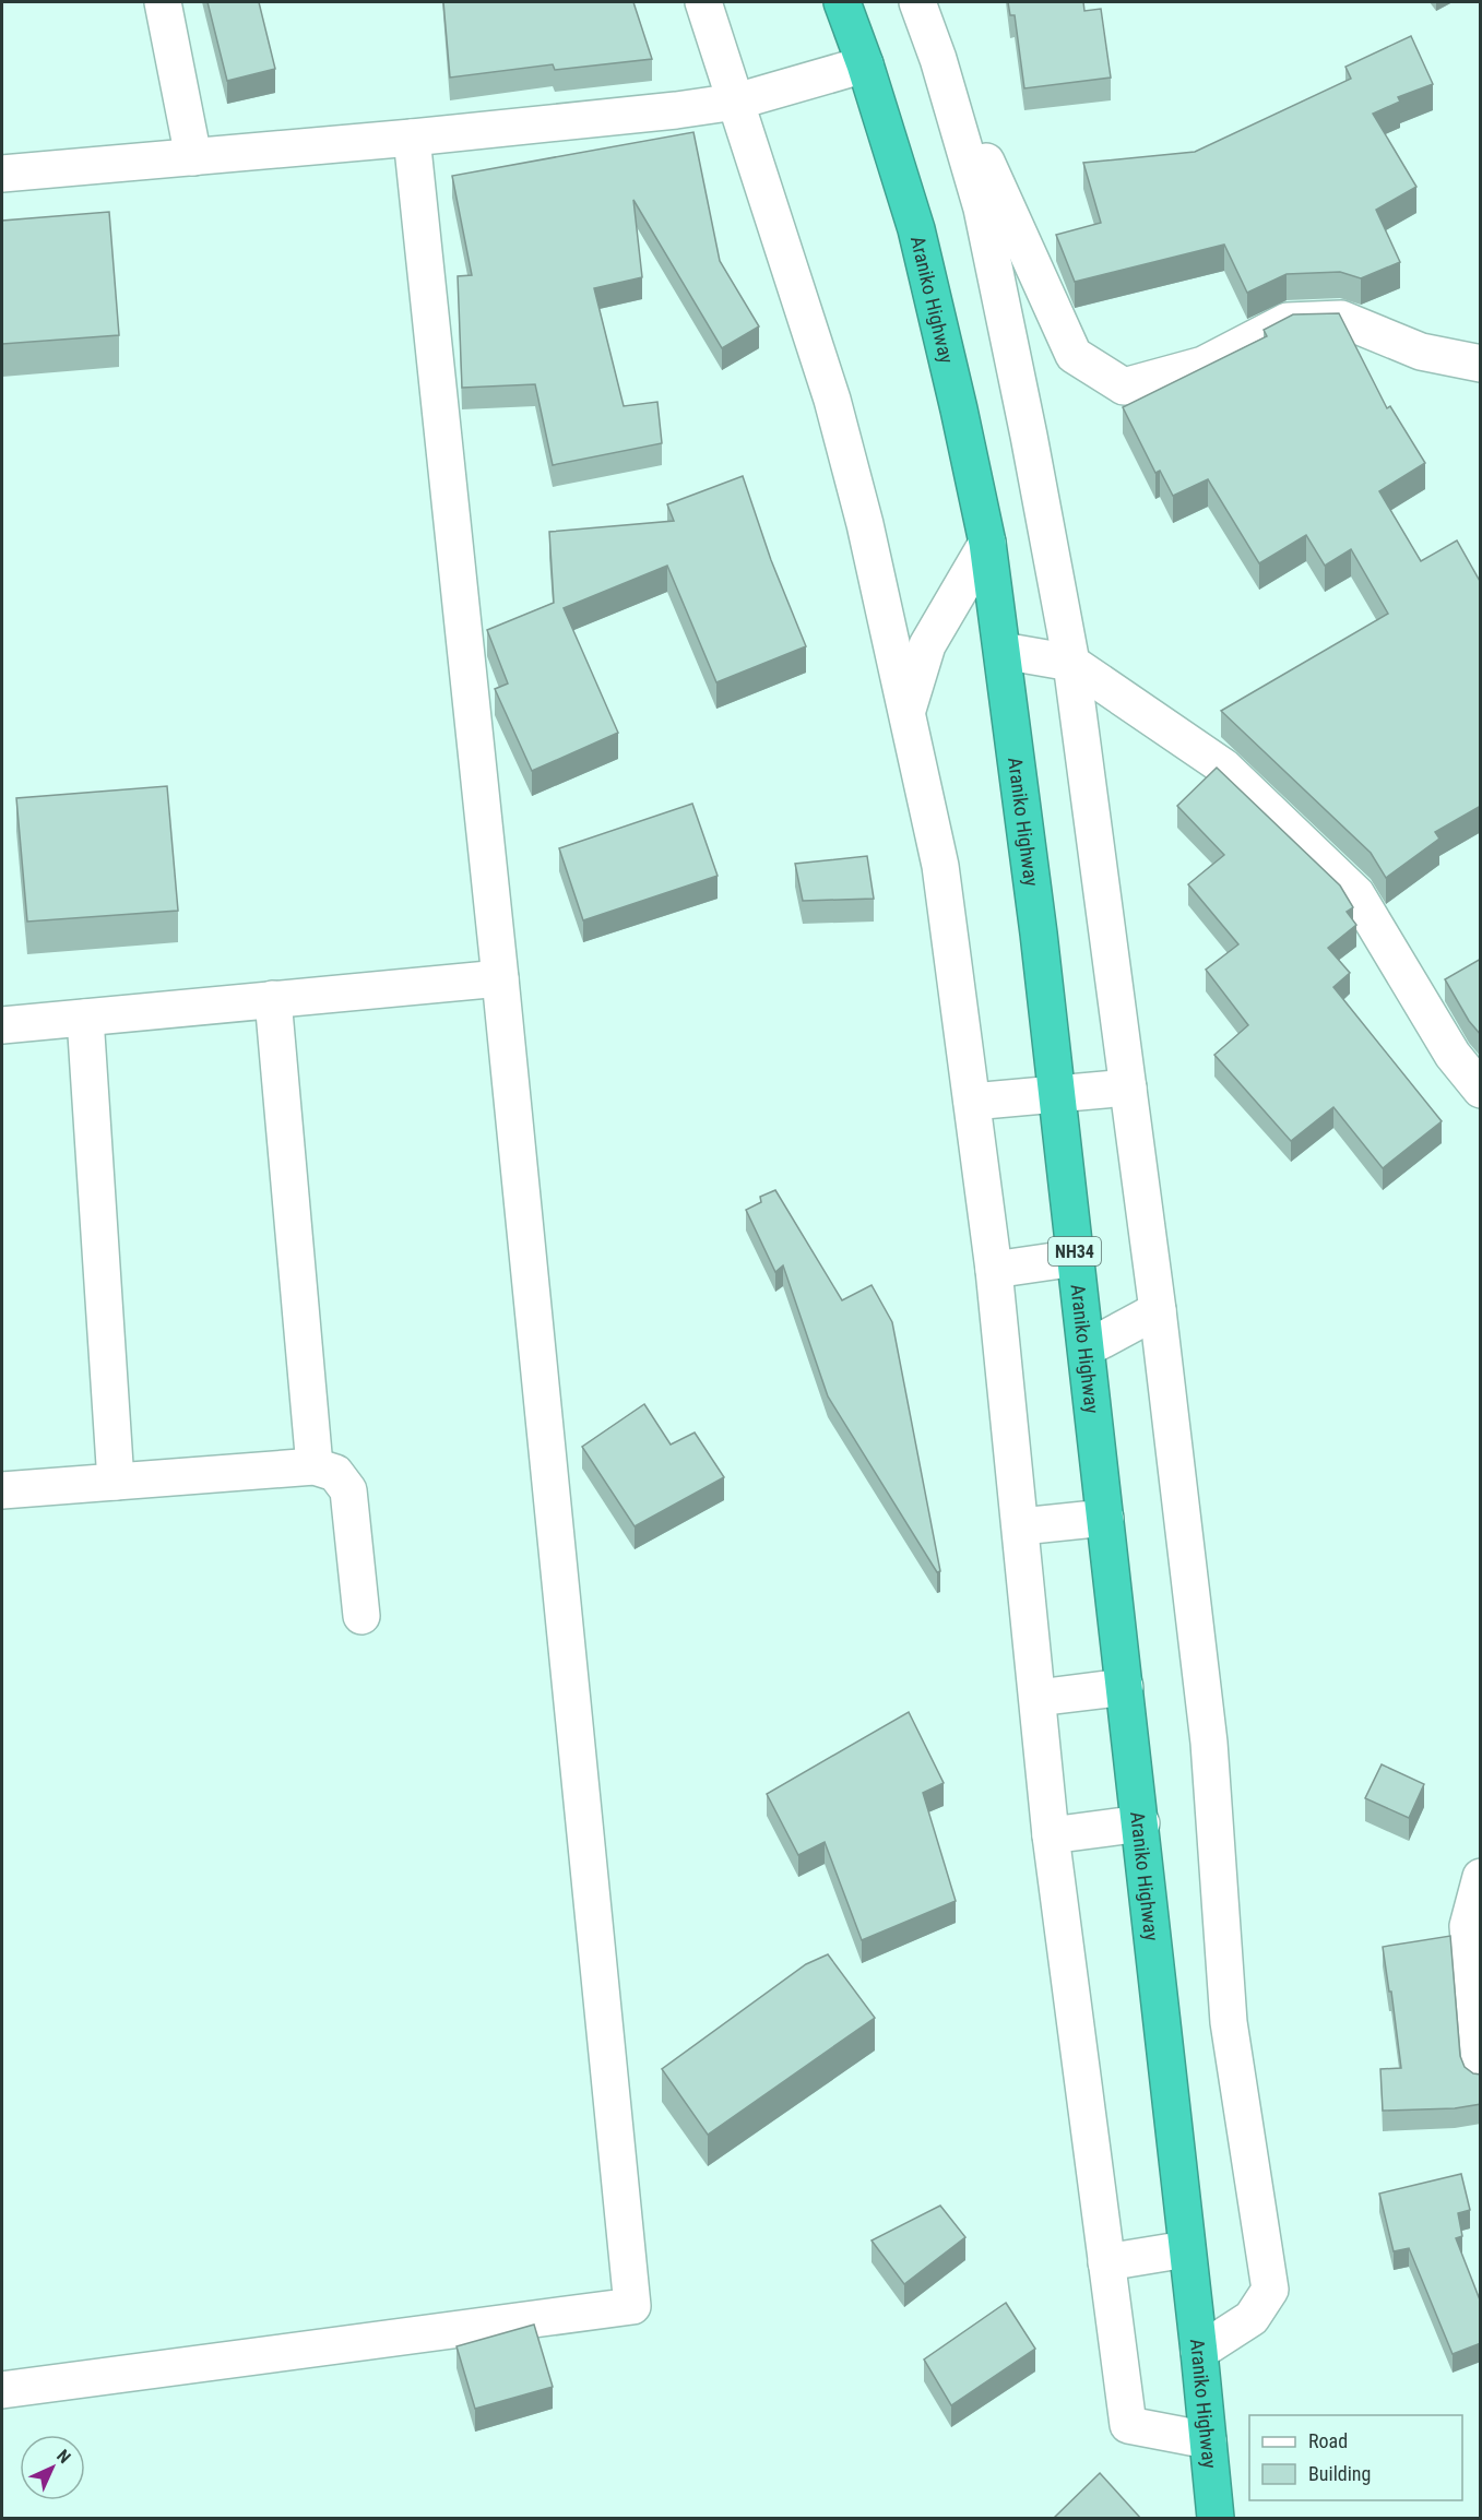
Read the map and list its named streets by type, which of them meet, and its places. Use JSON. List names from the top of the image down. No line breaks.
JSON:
{"streets":{"highway":["Araniko Highway","NH34"]},"legend":["Road","Building"],"north":"top right"}
